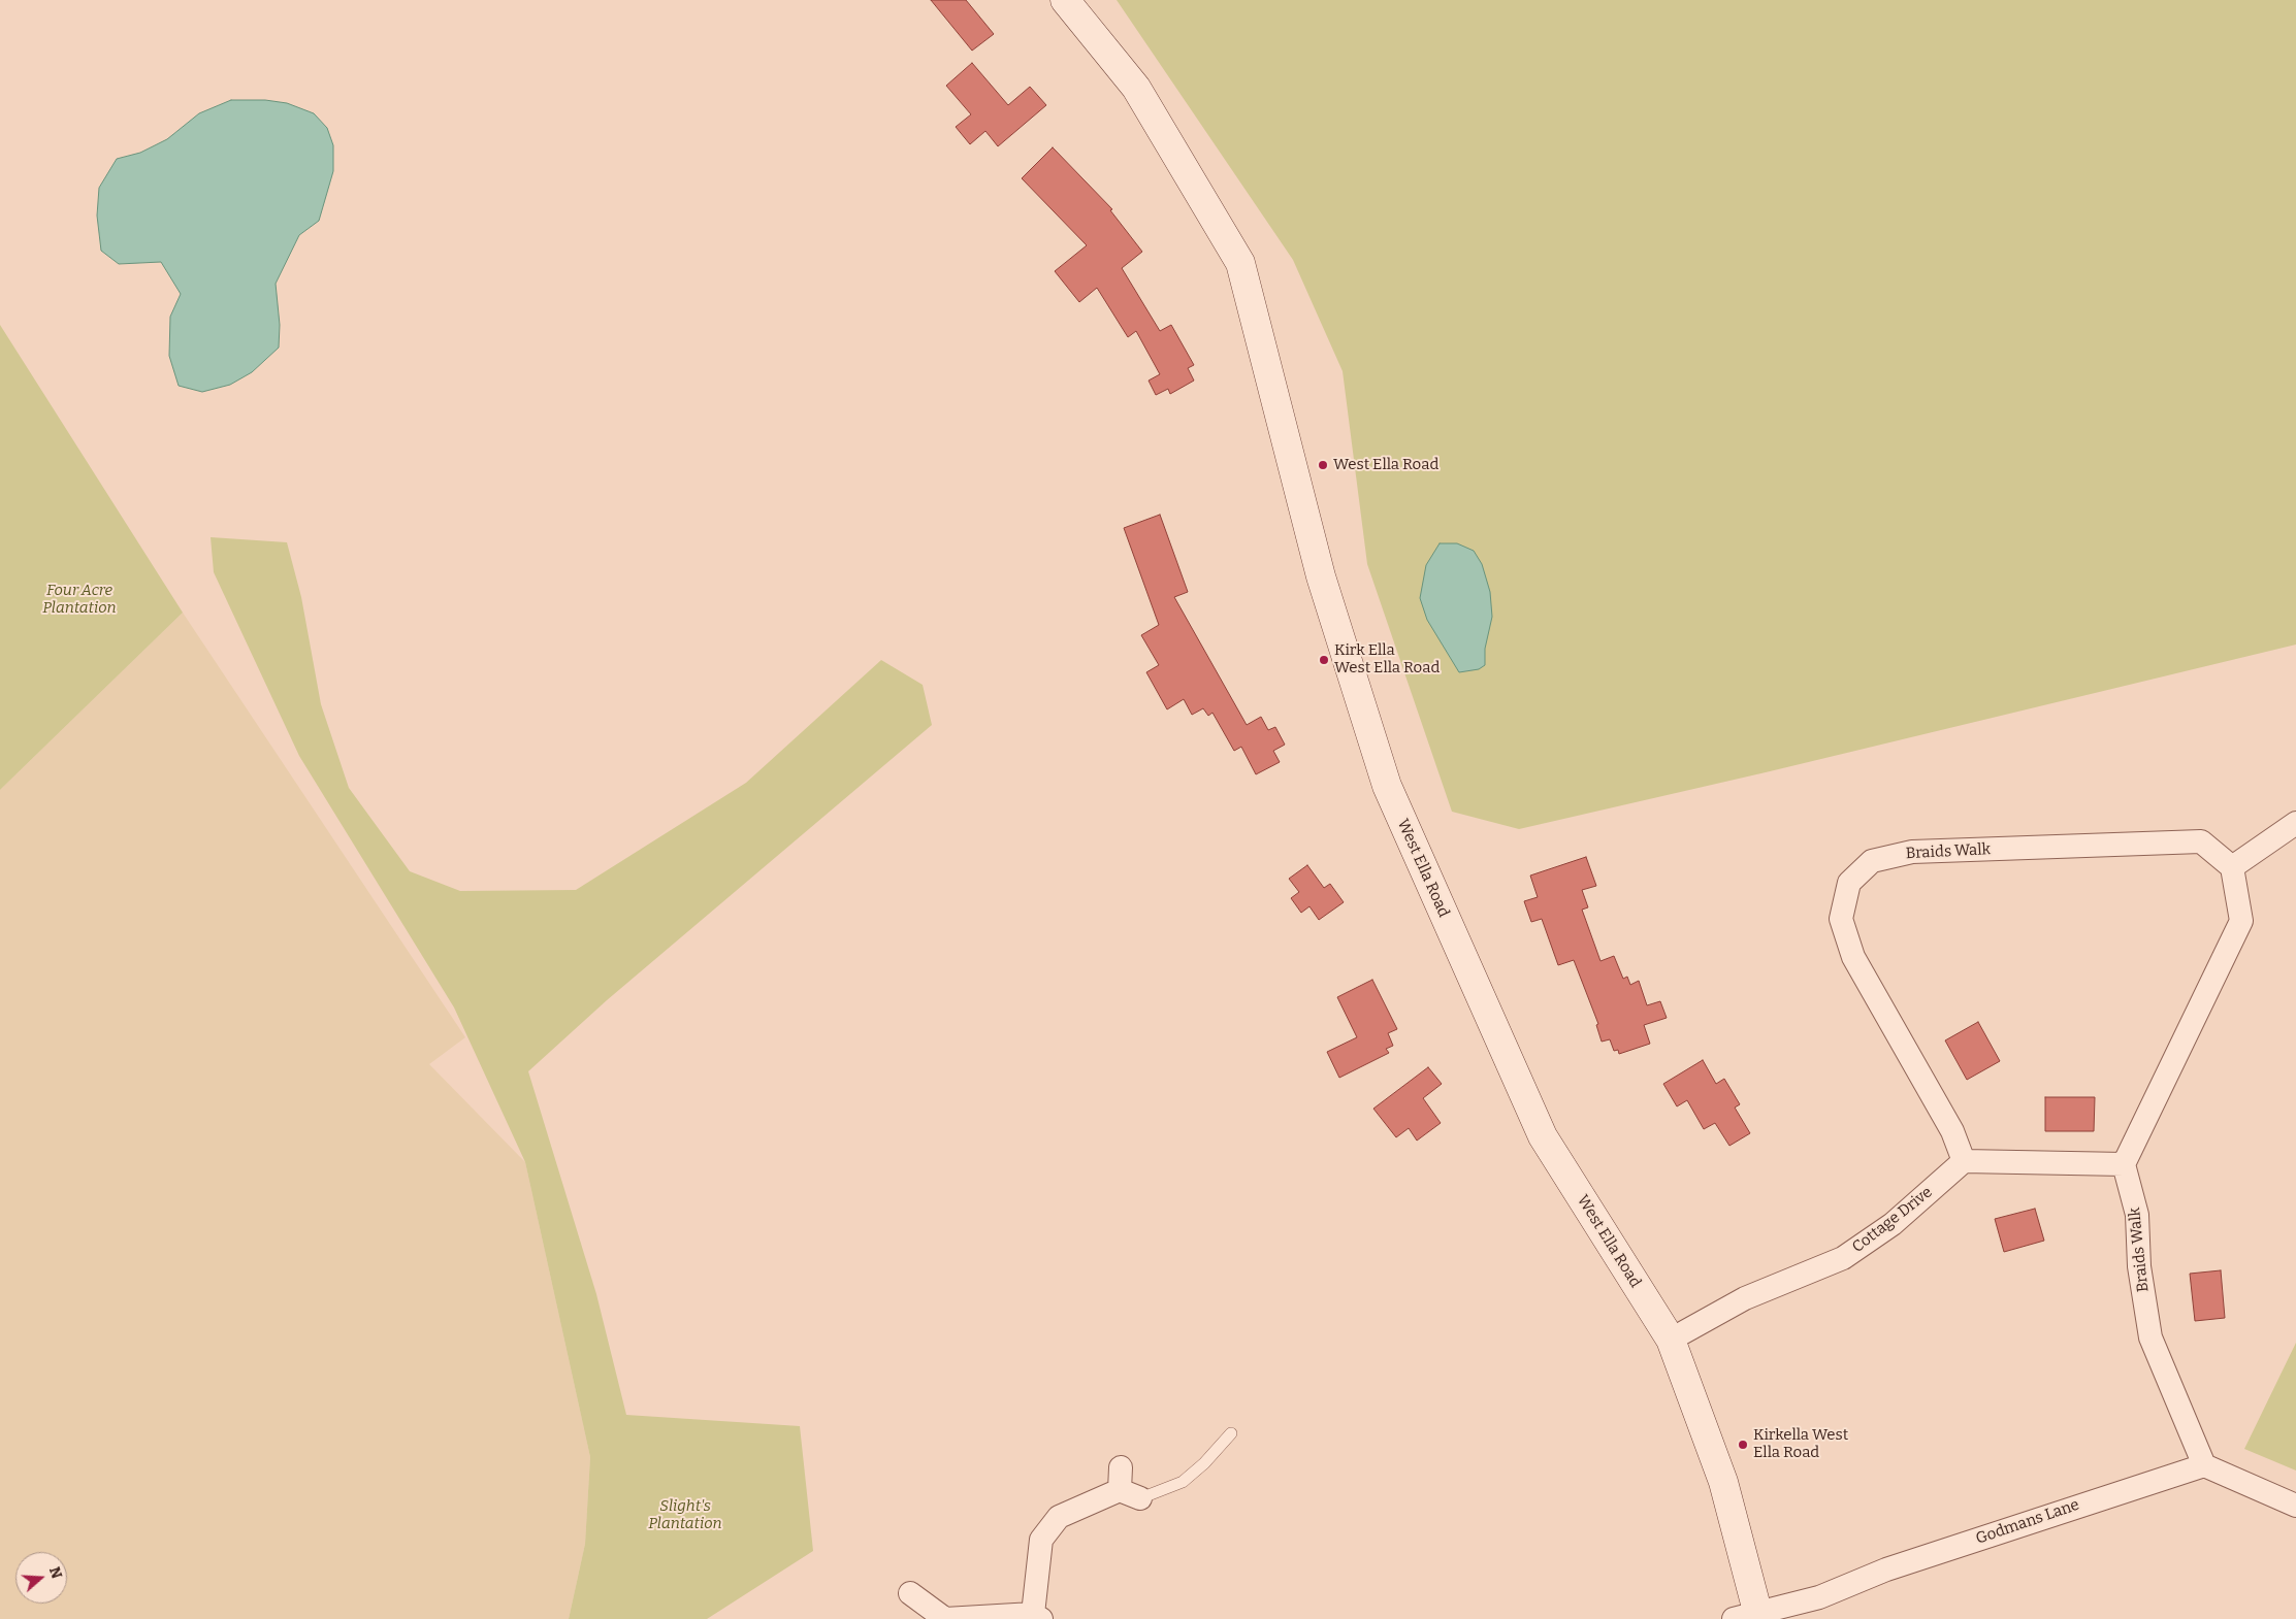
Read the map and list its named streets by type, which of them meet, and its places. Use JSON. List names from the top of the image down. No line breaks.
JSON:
{"streets":{"street":["Braids Walk","West Ella Road","Cottage Drive","Godmans Lane"]},"crossings":[["Braids Walk","Cottage Drive"],["Braids Walk","Godmans Lane"],["West Ella Road","Cottage Drive"],["West Ella Road","Godmans Lane"]],"parks":["Four Acre Plantation","Slight's Plantation"],"places":["West Ella Road","Kirk Ella West Ella Road","Kirkella West Ella Road"],"north":"right"}
